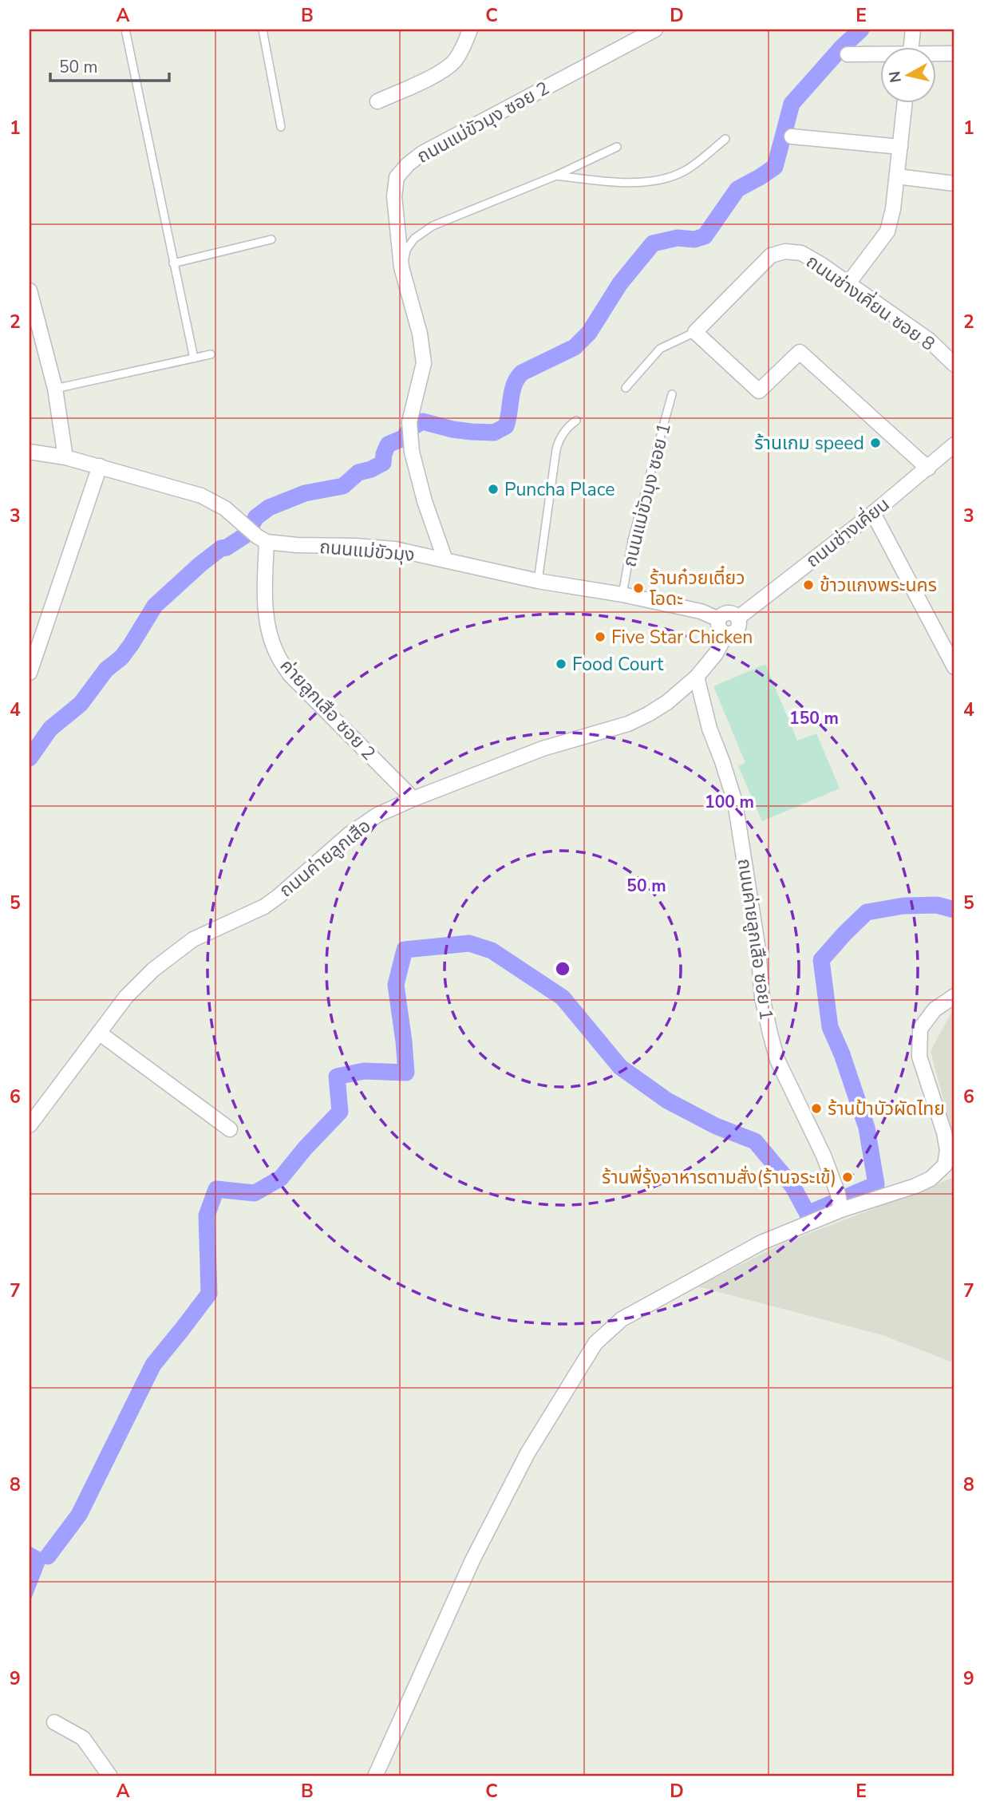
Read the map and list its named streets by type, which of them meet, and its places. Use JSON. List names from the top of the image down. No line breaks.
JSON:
{"streets":{"street":["ถนนแม่ขัวมุง ซอย 2","ถนนช่างเคี่ยน ซอย 8","ถนนช่างเคี่ยน","ถนนแม่ขัวมุง","ค่ายลูกเสือ ซอย 2","ถนนค่ายลูกเสือ","ถนนค่ายลูกเสือ ซอย 1"],"lane":["ถนนแม่ขัวมุง ซอย 1"]},"crossings":[["ถนนแม่ขัวมุง ซอย 2","ถนนแม่ขัวมุง"],["ถนนแม่ขัวมุง ซอย 1","ถนนแม่ขัวมุง"],["ถนนช่างเคี่ยน","ถนนแม่ขัวมุง"],["ถนนช่างเคี่ยน","ถนนค่ายลูกเสือ"],["ถนนแม่ขัวมุง","ค่ายลูกเสือ ซอย 2"],["ถนนแม่ขัวมุง","ถนนค่ายลูกเสือ"],["ค่ายลูกเสือ ซอย 2","ถนนค่ายลูกเสือ"],["ถนนค่ายลูกเสือ","ถนนค่ายลูกเสือ ซอย 1"]],"places":["ร้านเกม speed","Puncha Place","ข้าวแกงพระนคร","ร้านก๋วยเตี๋ยว โอดะ","Five Star Chicken","Food Court","ร้านป้าบัวผัดไทย","ร้านพี่รุ้งอาหารตามสั่ง(ร้านจระเข้)"],"scale_bar":"50 m","north":"left","grid":{"columns":["A","B","C","D","E"],"rows":["1","2","3","4","5","6","7","8","9"]},"rings":["150 m","100 m","50 m"]}
